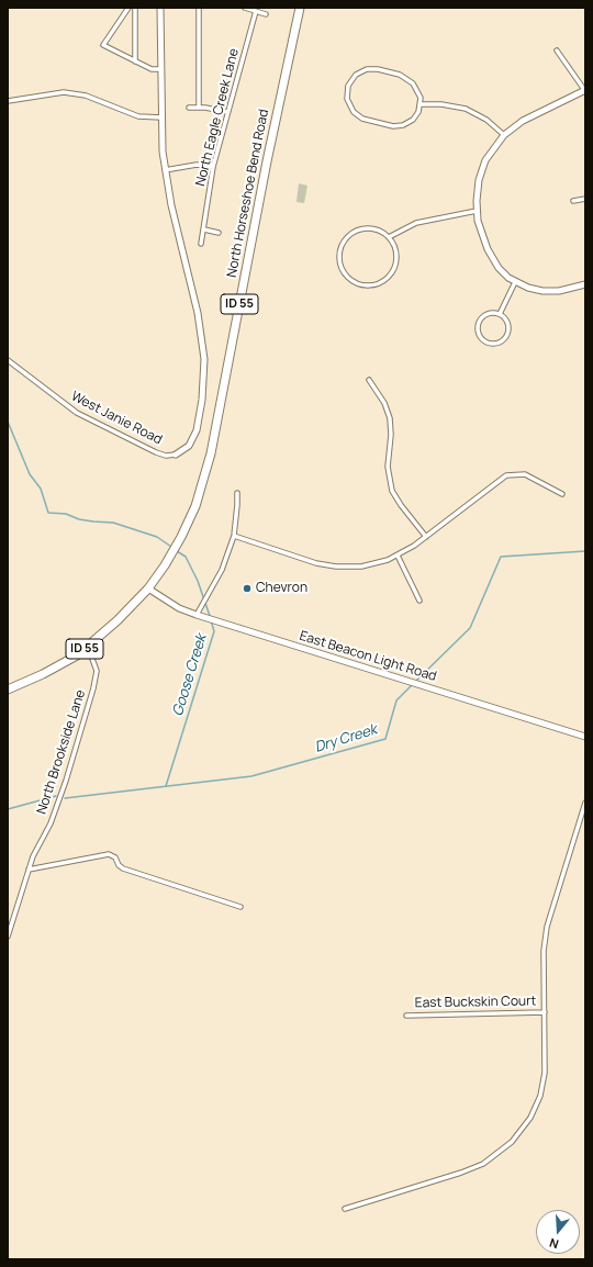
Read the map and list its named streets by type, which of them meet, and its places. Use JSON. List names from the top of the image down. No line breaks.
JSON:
{"streets":{"highway":["North Horseshoe Bend Road","ID 55"],"street":["North Eagle Creek Lane","West Janie Road","East Beacon Light Road","North Brookside Lane","East Buckskin Court"]},"crossings":[["North Horseshoe Bend Road","East Beacon Light Road"],["North Horseshoe Bend Road","North Brookside Lane"]],"water":["Goose Creek","Dry Creek"],"places":["Chevron"],"north":"bottom"}
